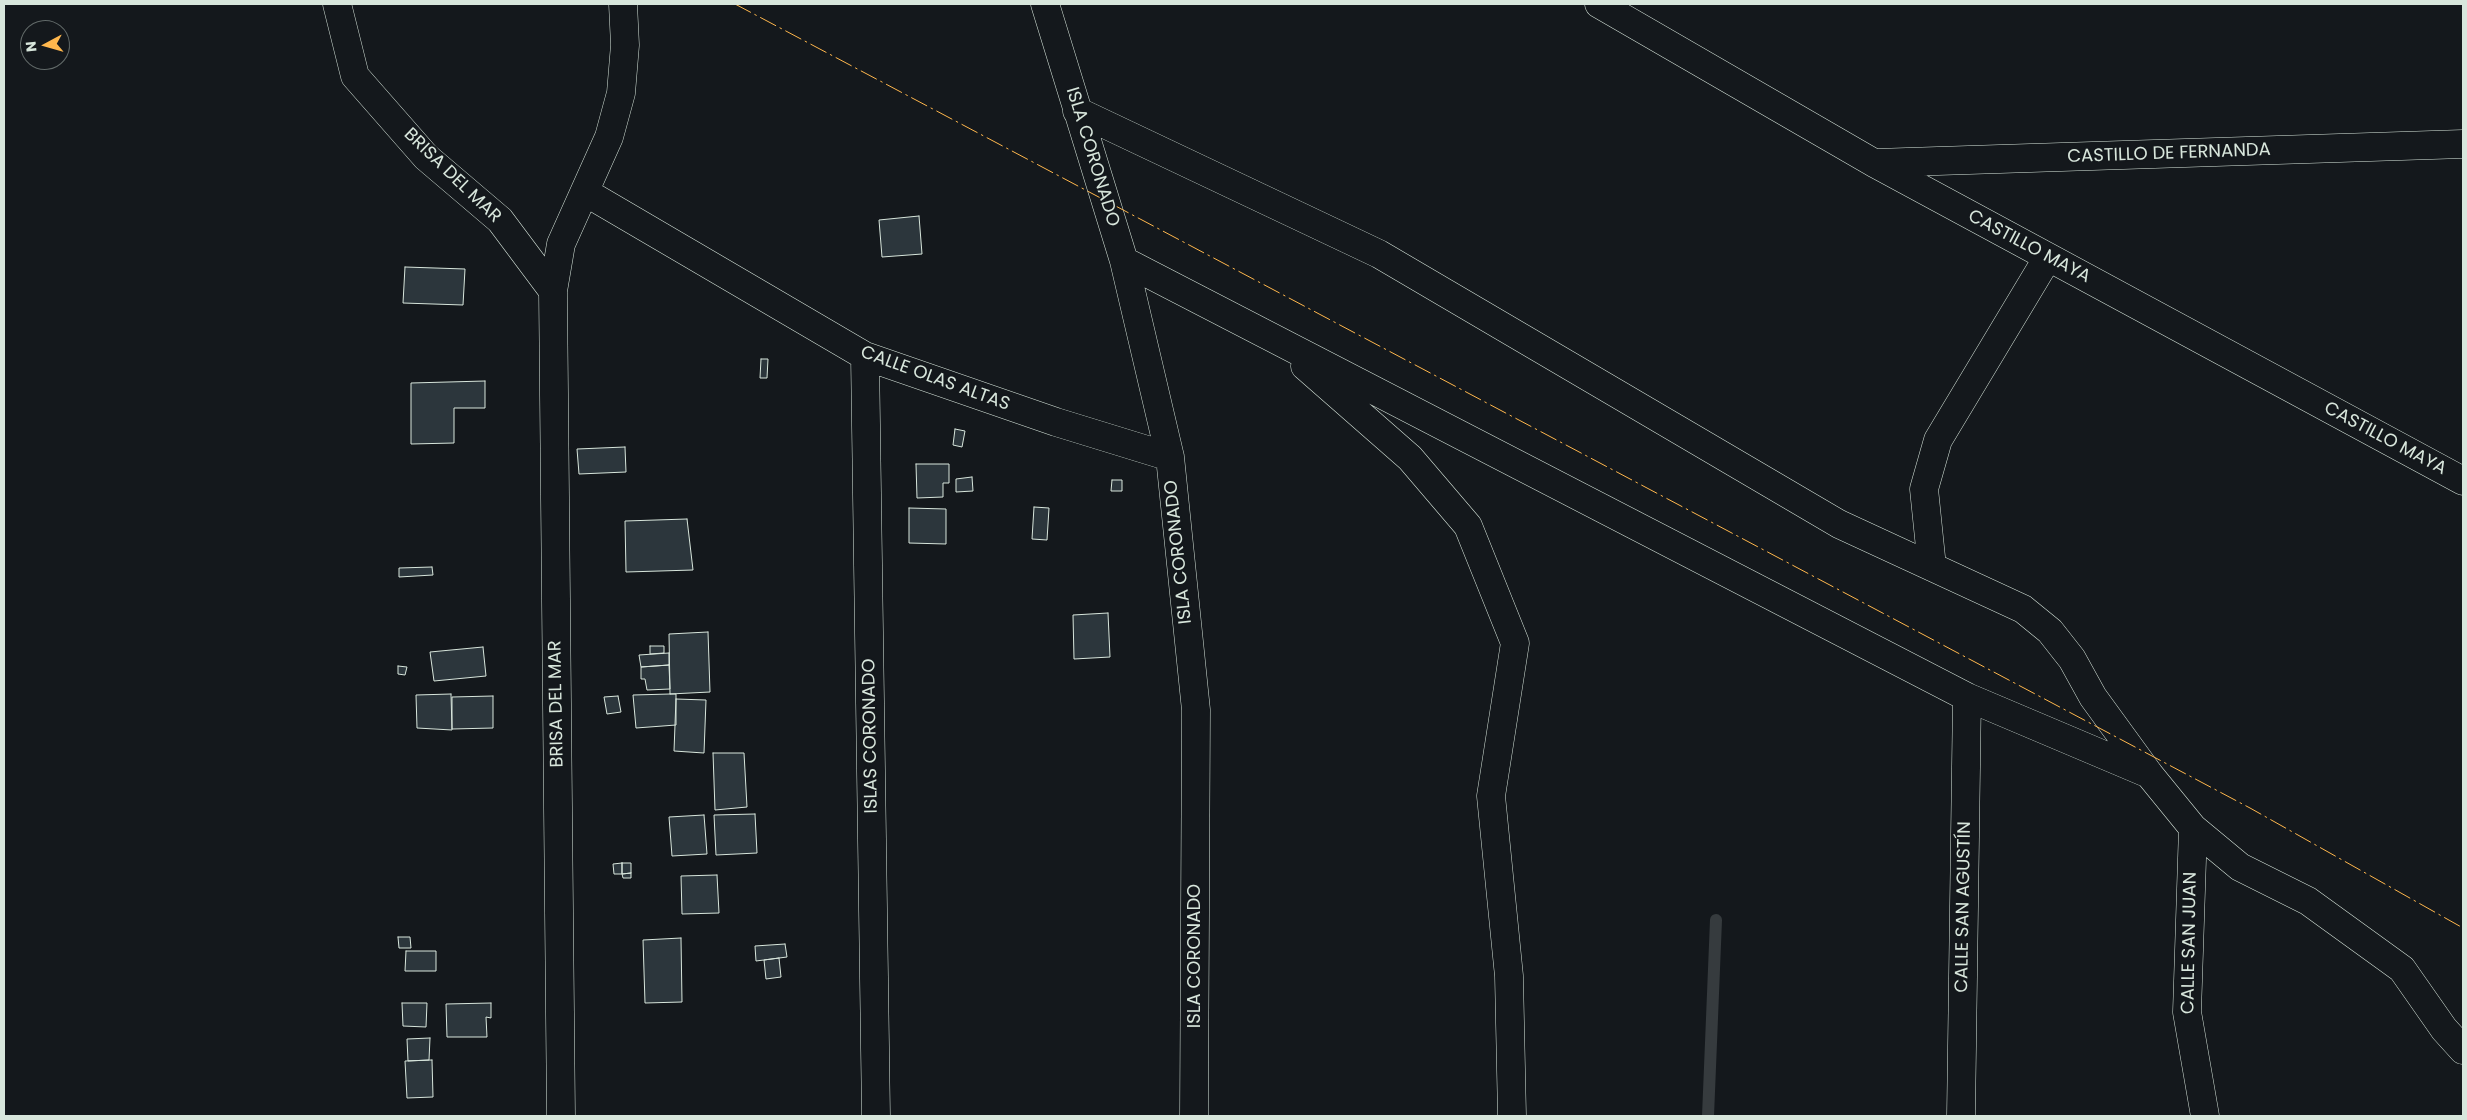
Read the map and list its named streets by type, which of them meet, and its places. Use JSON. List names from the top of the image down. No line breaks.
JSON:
{"streets":{"street":["CASTILLO DE FERNANDA","ISLA CORONADO","BRISA DEL MAR","CASTILLO MAYA","CALLE OLAS ALTAS","ISLAS CORONADO","CALLE SAN AGUSTÍN","CALLE SAN JUAN"]},"crossings":[["CASTILLO DE FERNANDA","CASTILLO MAYA"],["ISLA CORONADO","CALLE OLAS ALTAS"],["BRISA DEL MAR","CALLE OLAS ALTAS"],["CALLE OLAS ALTAS","ISLAS CORONADO"]],"north":"left"}
